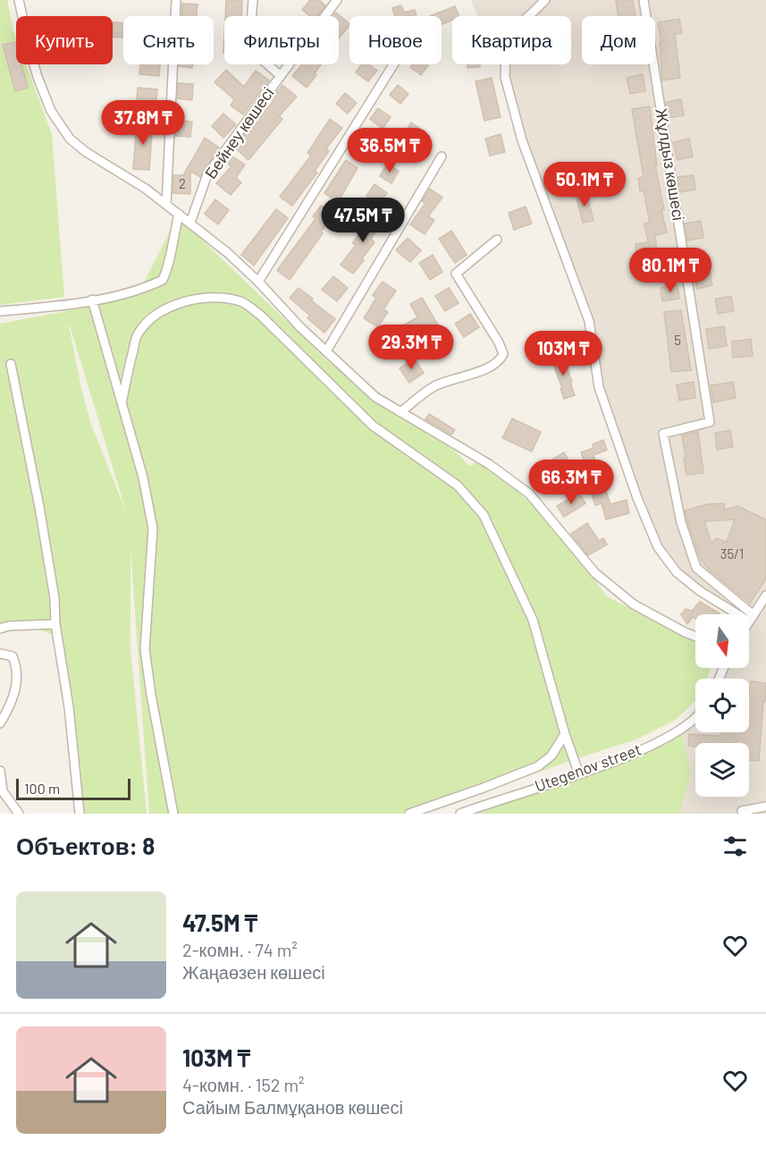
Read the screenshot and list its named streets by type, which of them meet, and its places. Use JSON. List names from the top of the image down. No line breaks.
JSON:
{"streets":{"street":["Бейнеу көшесі","Жұлдыз көшесі","Utegenov street"]},"house_numbers":["2","5","35/1"],"scale_bar":"100 m","north":"bottom","page":{"chip":["Купить","Снять","Фильтры","Новое","Квартира","Дом"],"price":["37.8M ₸","36.5M ₸","50.1M ₸","47.5M ₸","80.1M ₸","29.3M ₸","103M ₸","66.3M ₸"],"scale":"100 m","heading":"Объектов: 8","list":[{"name":"47.5M ₸","note":"2-комн. · 74 m² · Жаңаөзен көшесі"},{"name":"103M ₸","note":"4-комн. · 152 m² · Сайым Балмұқанов көшесі"}]}}
